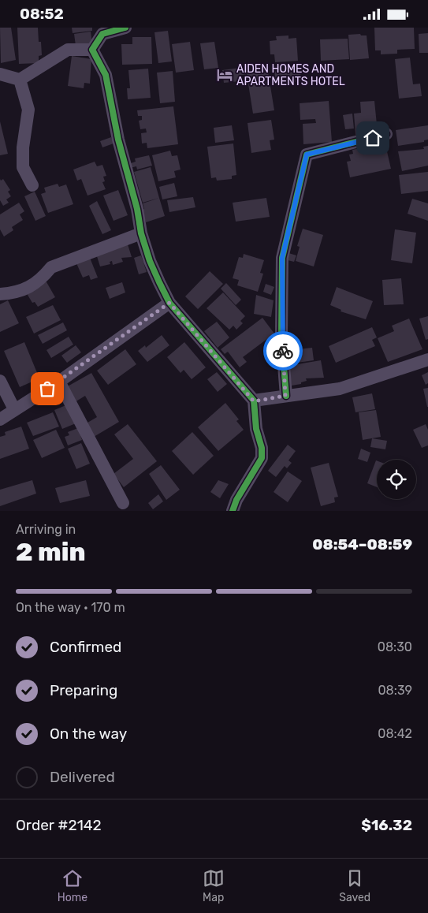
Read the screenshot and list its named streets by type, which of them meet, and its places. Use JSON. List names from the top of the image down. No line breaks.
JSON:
{"places":{"hotel":["AIDEN HOMES AND APARTMENTS HOTEL"]},"page":{"status":"08:52","heading":["2 min","Arriving in","08:54–08:59"],"panel":["Order #2142","$16.32"],"bar":"On the way · 170 m","list":[["Confirmed","08:30"],["Preparing","08:39"],["On the way","08:42"],"Delivered"],"tabs":["Home","Map","Saved"]}}
